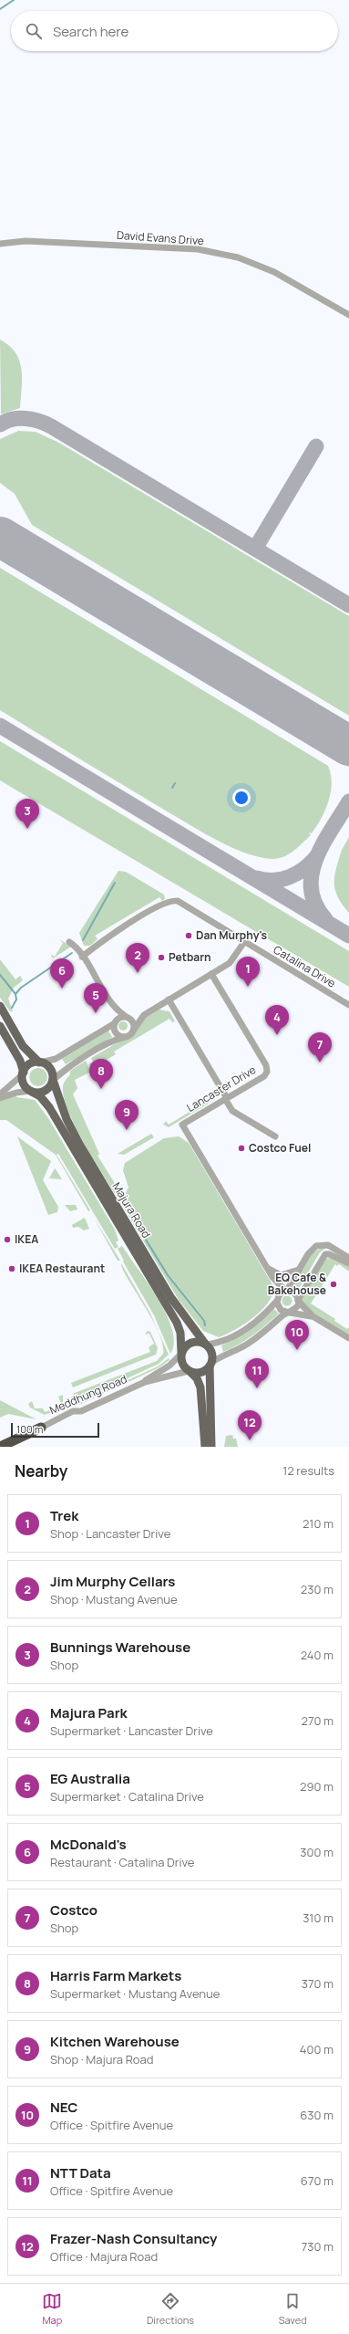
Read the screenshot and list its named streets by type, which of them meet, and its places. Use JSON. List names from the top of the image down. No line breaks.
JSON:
{"streets":{"main road":["Majura Road"],"street":["David Evans Drive","Catalina Drive","Lancaster Drive","Meddhung Road"]},"crossings":[["Majura Road","Meddhung Road"]],"places":["Dan Murphy's","Petbarn","Costco Fuel","IKEA","IKEA Restaurant","EQ Cafe & Bakehouse"],"scale_bar":"100 m","page":{"search":"Search here","pins":["3","2","1","6","5","4","7","8","9","10","11","12"],"scale":"100 m","heading":["Nearby","12 results"],"list":[{"mark":"1","name":"Trek","note":"Shop · Lancaster Drive","value":"210 m"},{"mark":"2","name":"Jim Murphy Cellars","note":"Shop · Mustang Avenue","value":"230 m"},{"mark":"3","name":"Bunnings Warehouse","note":"Shop","value":"240 m"},{"mark":"4","name":"Majura Park","note":"Supermarket · Lancaster Drive","value":"270 m"},{"mark":"5","name":"EG Australia","note":"Supermarket · Catalina Drive","value":"290 m"},{"mark":"6","name":"McDonald's","note":"Restaurant · Catalina Drive","value":"300 m"},{"mark":"7","name":"Costco","note":"Shop","value":"310 m"},{"mark":"8","name":"Harris Farm Markets","note":"Supermarket · Mustang Avenue","value":"370 m"},{"mark":"9","name":"Kitchen Warehouse","note":"Shop · Majura Road","value":"400 m"},{"mark":"10","name":"NEC","note":"Office · Spitfire Avenue","value":"630 m"},{"mark":"11","name":"NTT Data","note":"Office · Spitfire Avenue","value":"670 m"},{"mark":"12","name":"Frazer-Nash Consultancy","note":"Office · Majura Road","value":"730 m"}],"nav":["Map","Directions","Saved"]}}
